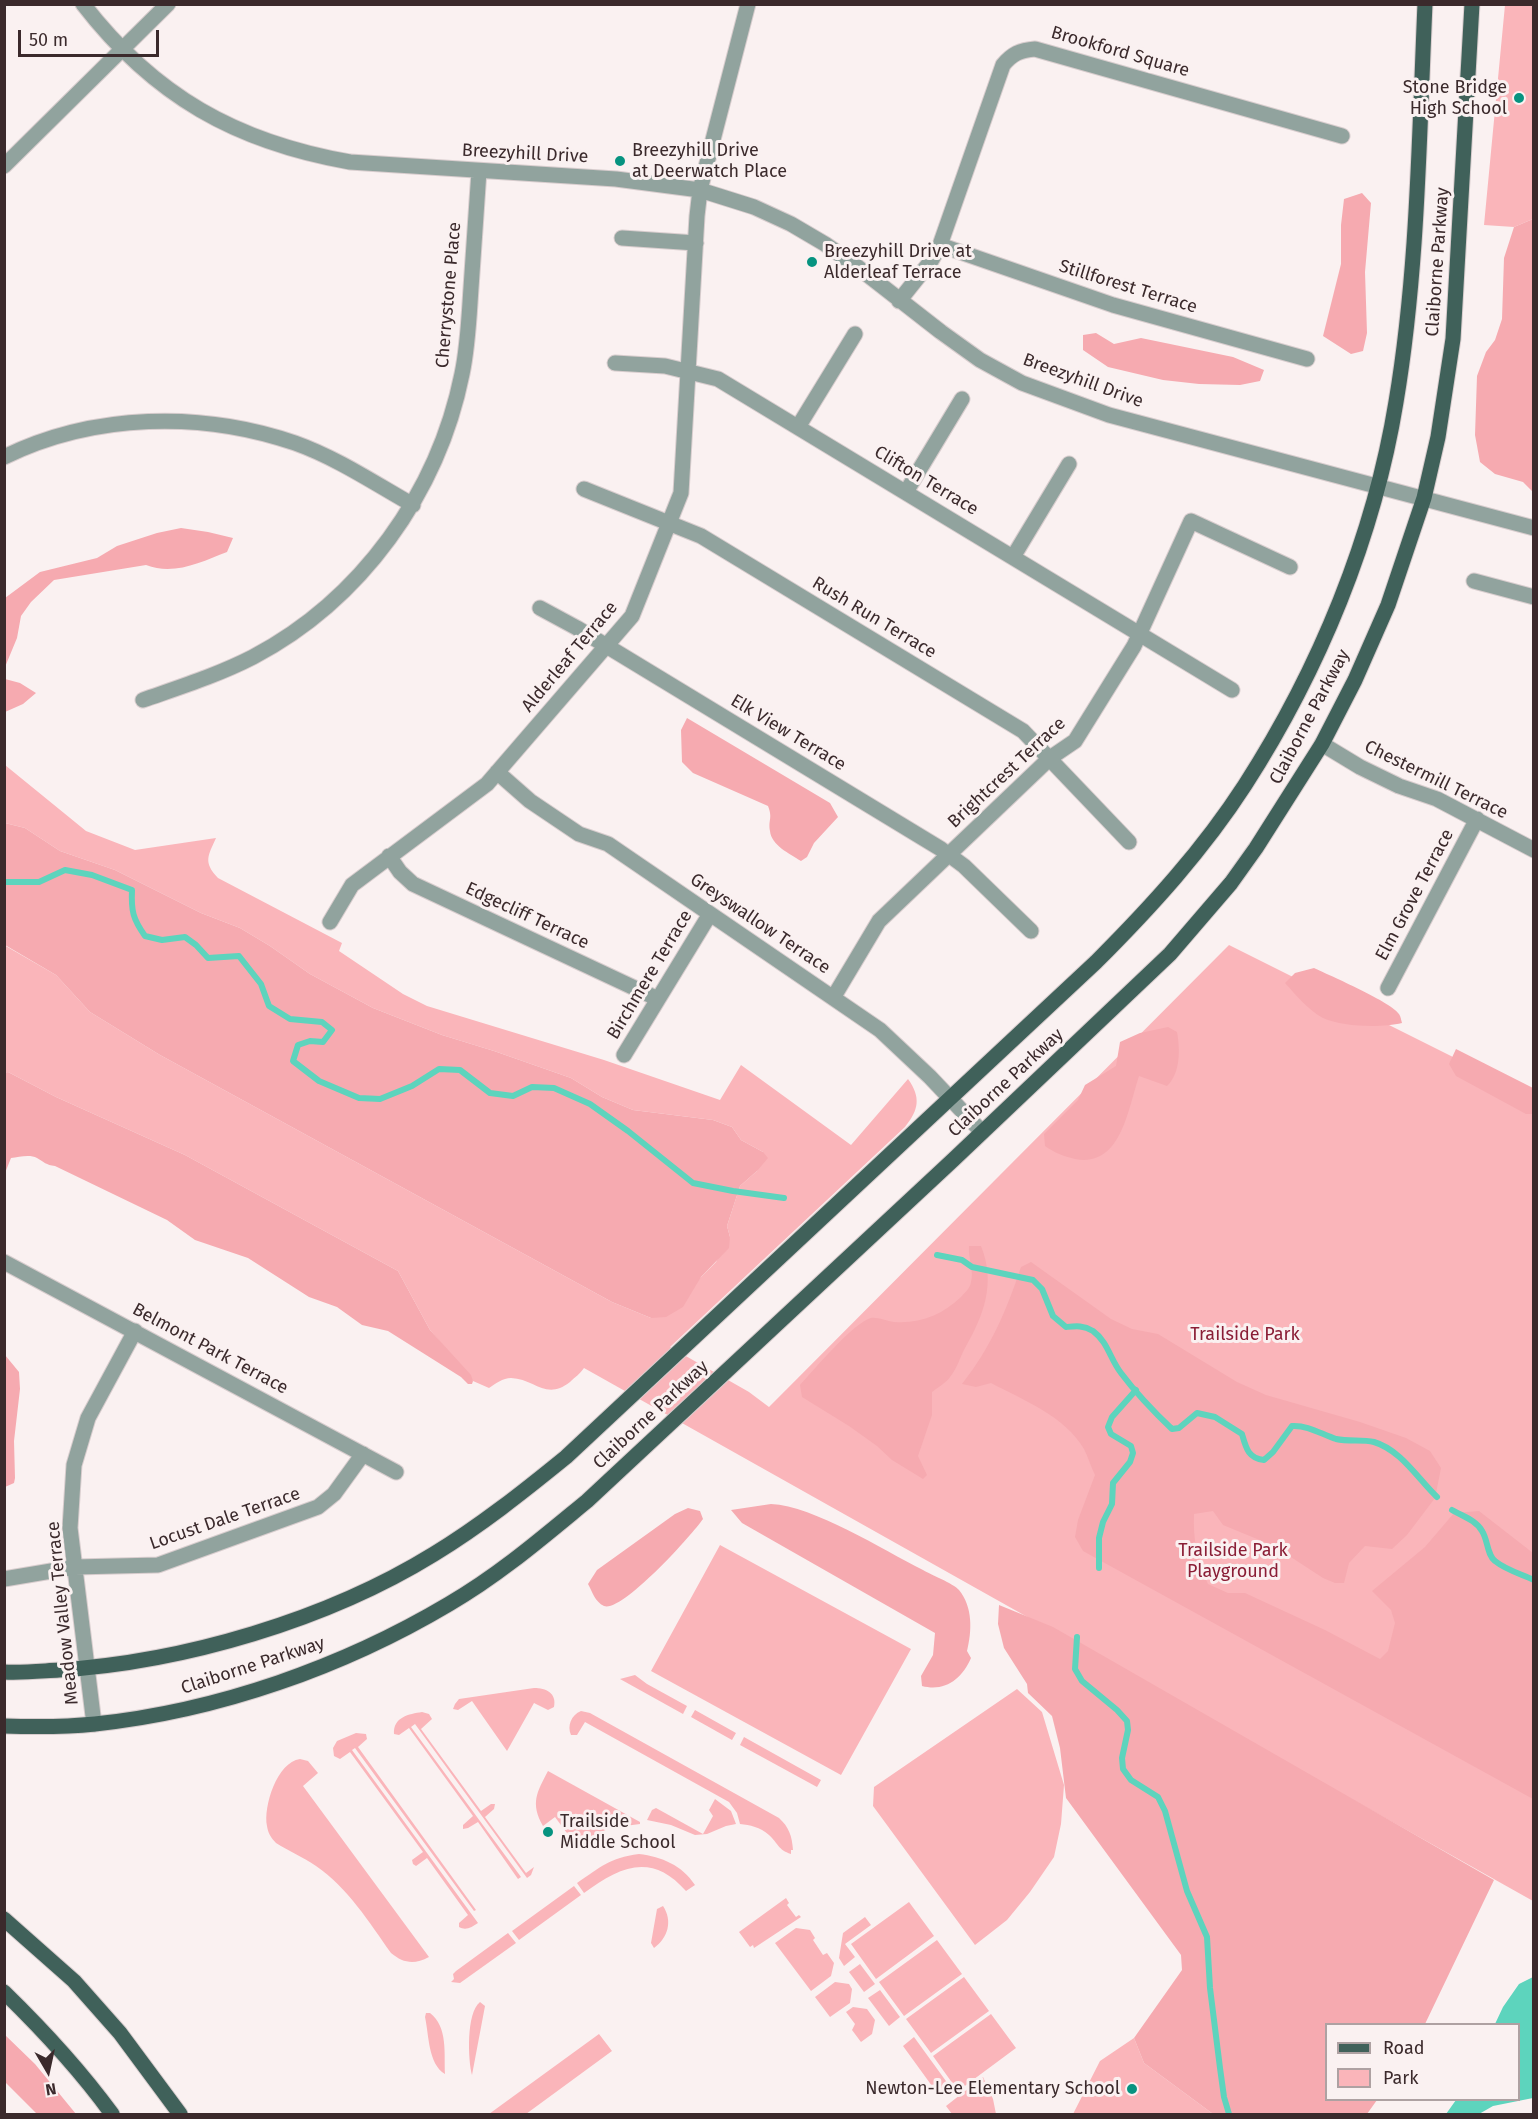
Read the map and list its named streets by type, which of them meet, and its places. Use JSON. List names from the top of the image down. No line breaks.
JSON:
{"streets":{"main road":["Claiborne Parkway"],"street":["Brookford Square","Breezyhill Drive","Stillforest Terrace","Cherrystone Place","Clifton Terrace","Rush Run Terrace","Alderleaf Terrace","Elk View Terrace","Brightcrest Terrace","Chestermill Terrace","Elm Grove Terrace","Edgecliff Terrace","Greyswallow Terrace","Birchmere Terrace","Belmont Park Terrace","Locust Dale Terrace","Meadow Valley Terrace"]},"crossings":[["Brookford Square","Breezyhill Drive"],["Brookford Square","Stillforest Terrace"],["Breezyhill Drive","Claiborne Parkway"],["Breezyhill Drive","Cherrystone Place"],["Breezyhill Drive","Alderleaf Terrace"],["Claiborne Parkway","Chestermill Terrace"],["Claiborne Parkway","Greyswallow Terrace"],["Claiborne Parkway","Meadow Valley Terrace"],["Clifton Terrace","Alderleaf Terrace"],["Clifton Terrace","Brightcrest Terrace"],["Rush Run Terrace","Alderleaf Terrace"],["Rush Run Terrace","Brightcrest Terrace"],["Alderleaf Terrace","Elk View Terrace"],["Alderleaf Terrace","Edgecliff Terrace"],["Alderleaf Terrace","Greyswallow Terrace"],["Elk View Terrace","Brightcrest Terrace"],["Brightcrest Terrace","Greyswallow Terrace"],["Chestermill Terrace","Elm Grove Terrace"],["Edgecliff Terrace","Birchmere Terrace"],["Greyswallow Terrace","Birchmere Terrace"],["Belmont Park Terrace","Locust Dale Terrace"],["Belmont Park Terrace","Meadow Valley Terrace"],["Locust Dale Terrace","Meadow Valley Terrace"]],"parks":["Trailside Park","Trailside Park Playground"],"places":["Stone Bridge High School","Breezyhill Drive at Deerwatch Place","Breezyhill Drive at Alderleaf Terrace","Trailside Middle School","Newton-Lee Elementary School"],"legend":["Road","Park"],"scale_bar":"50 m","north":"bottom"}
